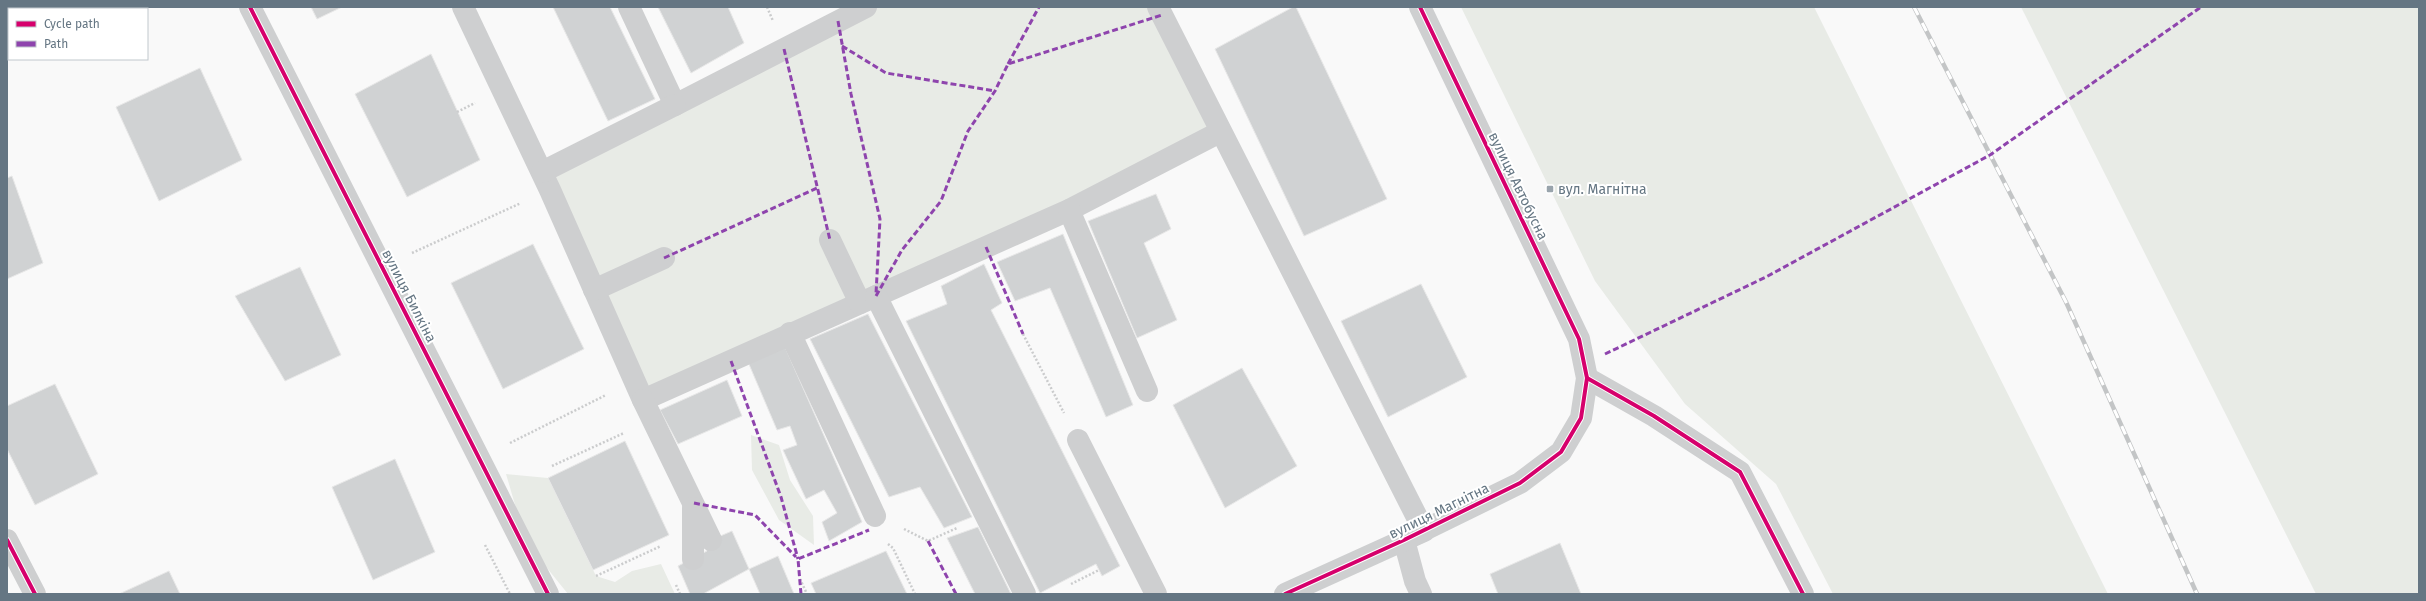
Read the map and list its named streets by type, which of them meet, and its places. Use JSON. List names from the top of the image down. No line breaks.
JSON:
{"streets":{"street":["вулиця Автобусна","вулиця Билкіна","вулиця Магнітна"]},"crossings":[["вулиця Автобусна","вулиця Магнітна"]],"places":{"transit":["вул. Магнітна"]},"legend":["Cycle path","Path"]}
